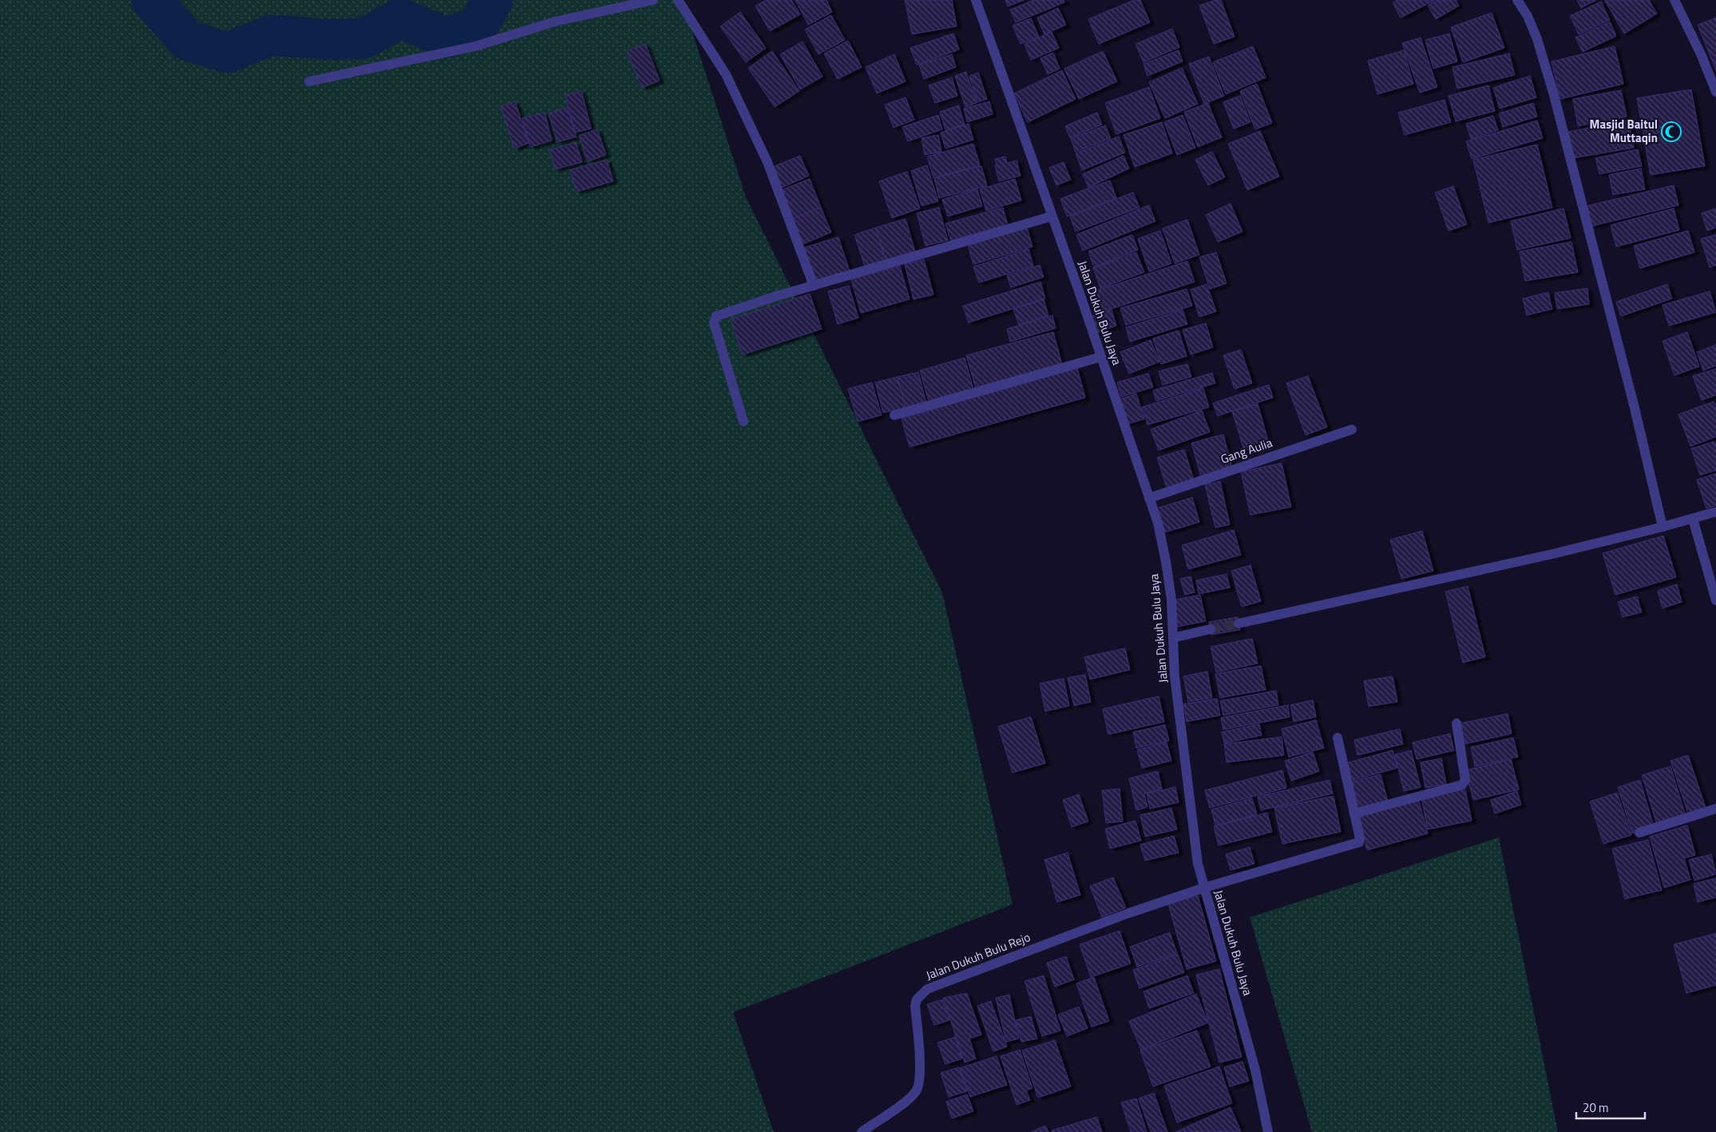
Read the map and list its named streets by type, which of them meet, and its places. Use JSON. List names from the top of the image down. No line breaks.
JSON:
{"streets":{"street":["Jalan Dukuh Bulu Jaya","Gang Aulia","Jalan Dukuh Bulu Rejo"]},"crossings":[["Jalan Dukuh Bulu Jaya","Gang Aulia"],["Jalan Dukuh Bulu Jaya","Jalan Dukuh Bulu Rejo"]],"places":{"mosque":["Masjid Baitul Muttaqin"]},"scale_bar":"20 m"}
